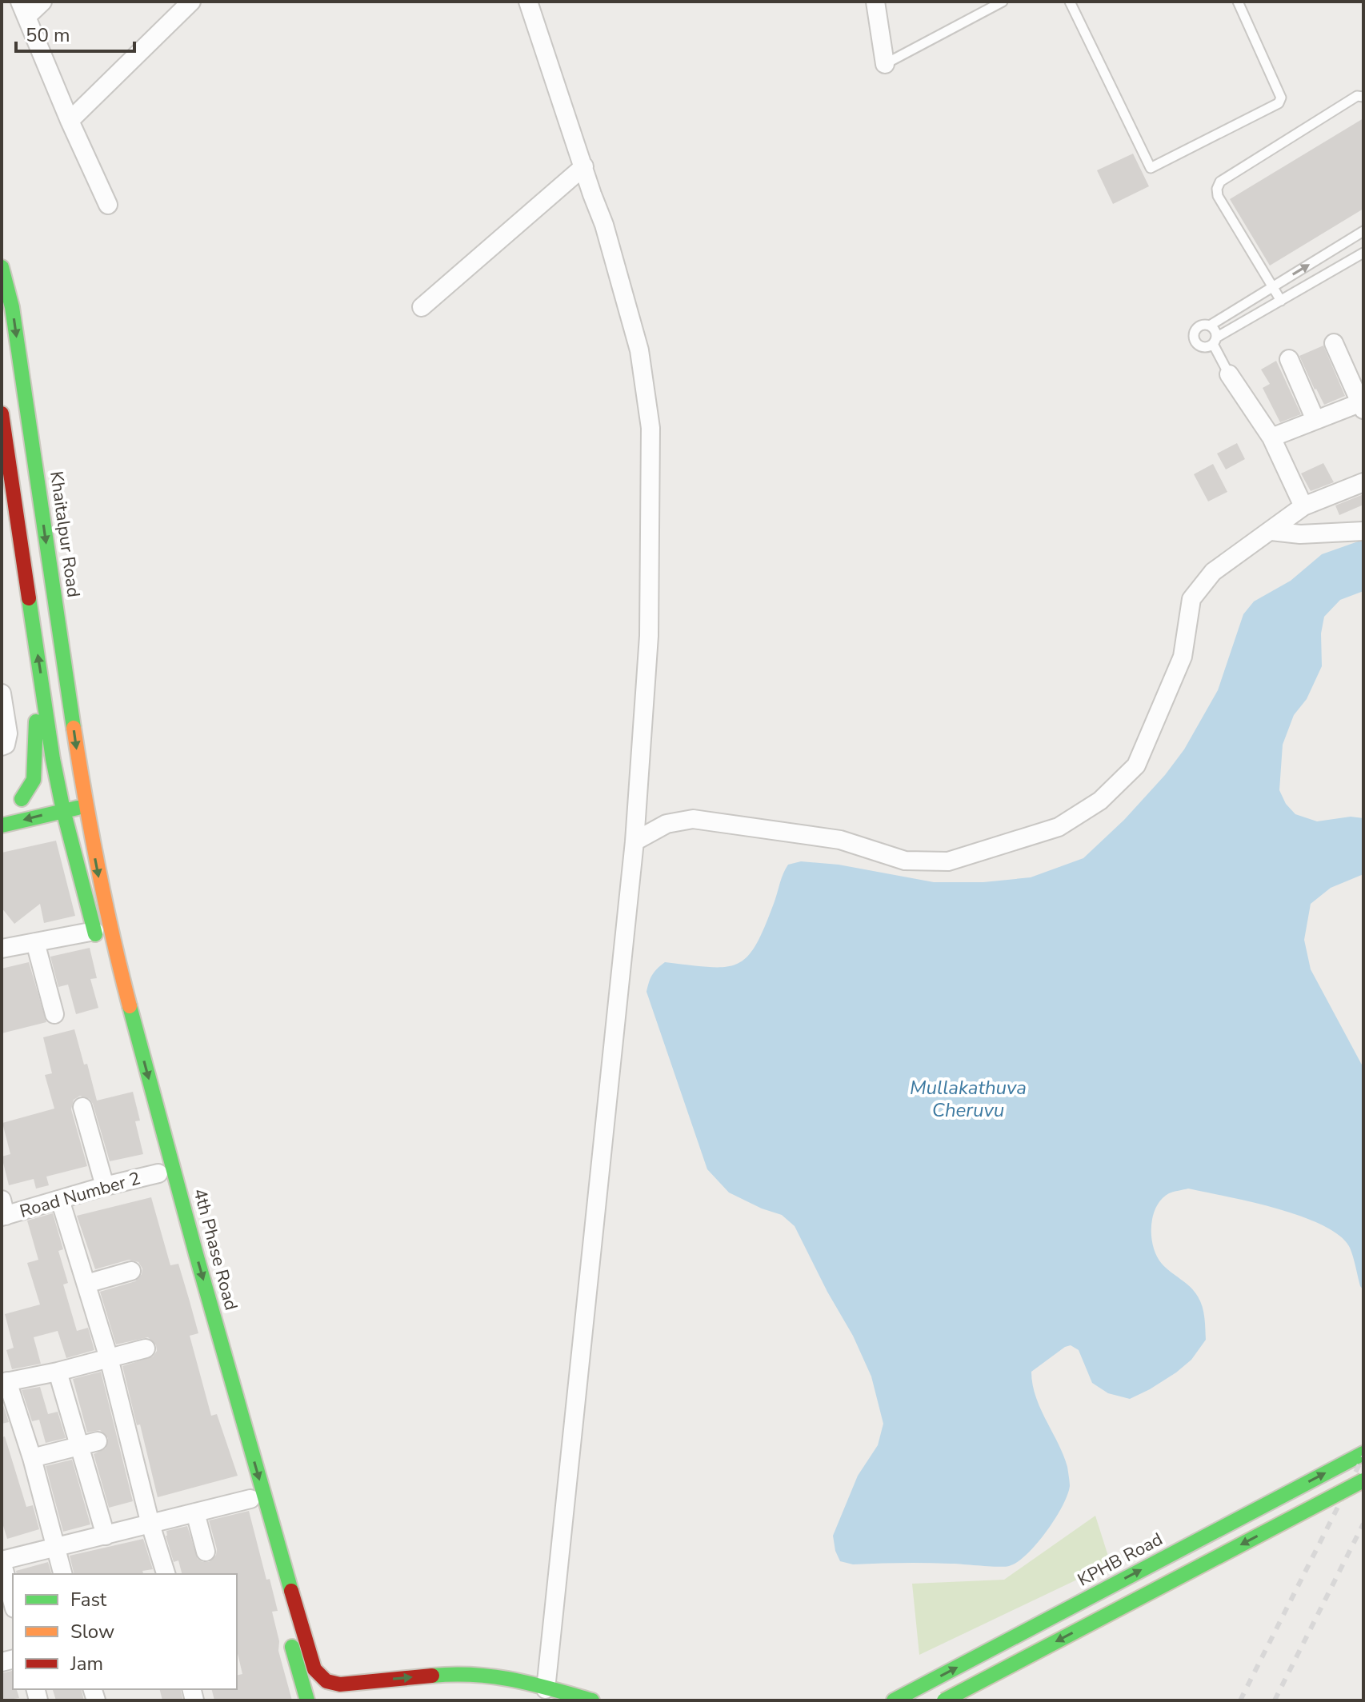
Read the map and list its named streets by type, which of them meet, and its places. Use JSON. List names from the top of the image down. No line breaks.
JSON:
{"streets":{"street":["Khaitalpur Road","Road Number 2","4th Phase Road","KPHB Road"]},"crossings":[["Khaitalpur Road","4th Phase Road"]],"water":["Mullakathuva Cheruvu"],"legend":["Fast","Slow","Jam"],"scale_bar":"50 m"}
